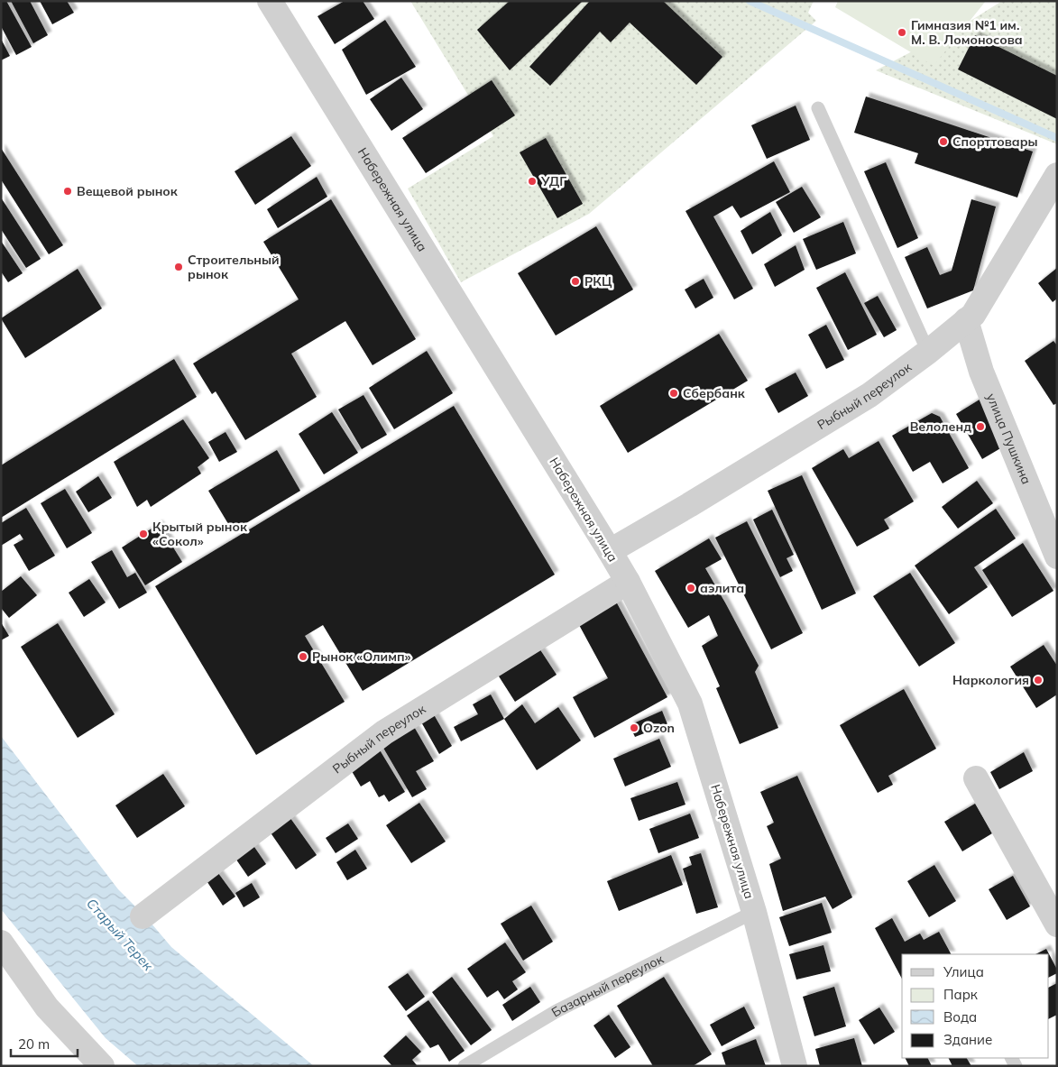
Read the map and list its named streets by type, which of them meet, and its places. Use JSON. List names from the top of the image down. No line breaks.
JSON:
{"streets":{"street":["Набережная улица","Рыбный переулок","улица Пушкина"],"lane":["Базарный переулок"]},"crossings":[["Набережная улица","Рыбный переулок"],["Набережная улица","Базарный переулок"],["Рыбный переулок","улица Пушкина"]],"water":["Старый Терек"],"places":["Гимназия №1 им. М. В. Ломоносова","Спорттовары","УДГ","Вещевой рынок","Строительный рынок","РКЦ","Сбербанк","Велоленд","Крытый рынок «Сокол»","аэлита","Рынок «Олимп»","Наркология","Ozon"],"legend":["Улица","Парк","Вода","Здание"],"scale_bar":"20 m"}
